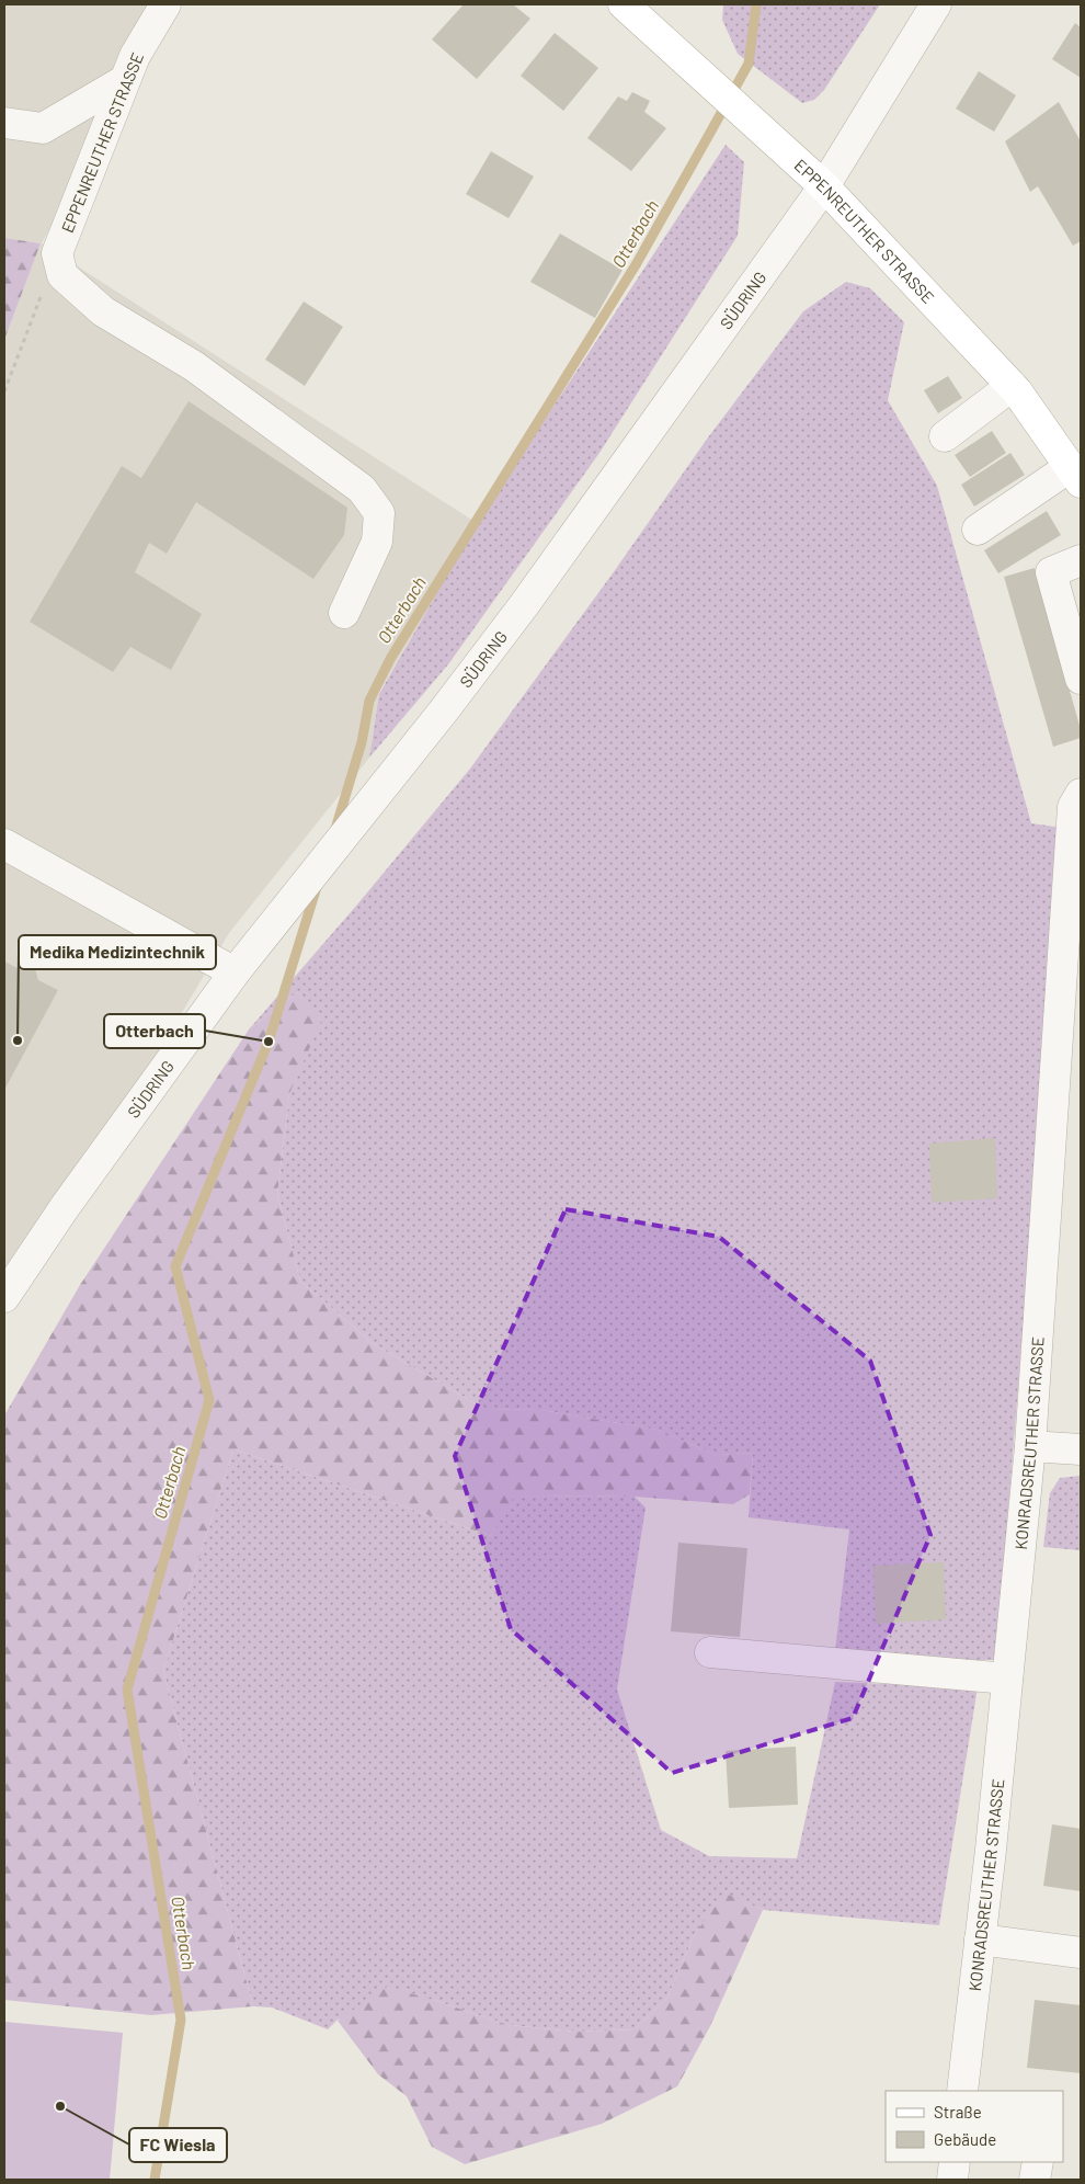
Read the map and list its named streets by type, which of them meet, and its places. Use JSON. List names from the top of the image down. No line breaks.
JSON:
{"streets":{"main road":["EPPENREUTHER STRASSE"],"street":["SÜDRING","KONRADSREUTHER STRASSE"]},"crossings":[["EPPENREUTHER STRASSE","SÜDRING"]],"water":["Otterbach"],"places":["Medika Medizintechnik","Otterbach","FC Wiesla"],"legend":["Straße","Gebäude"]}
